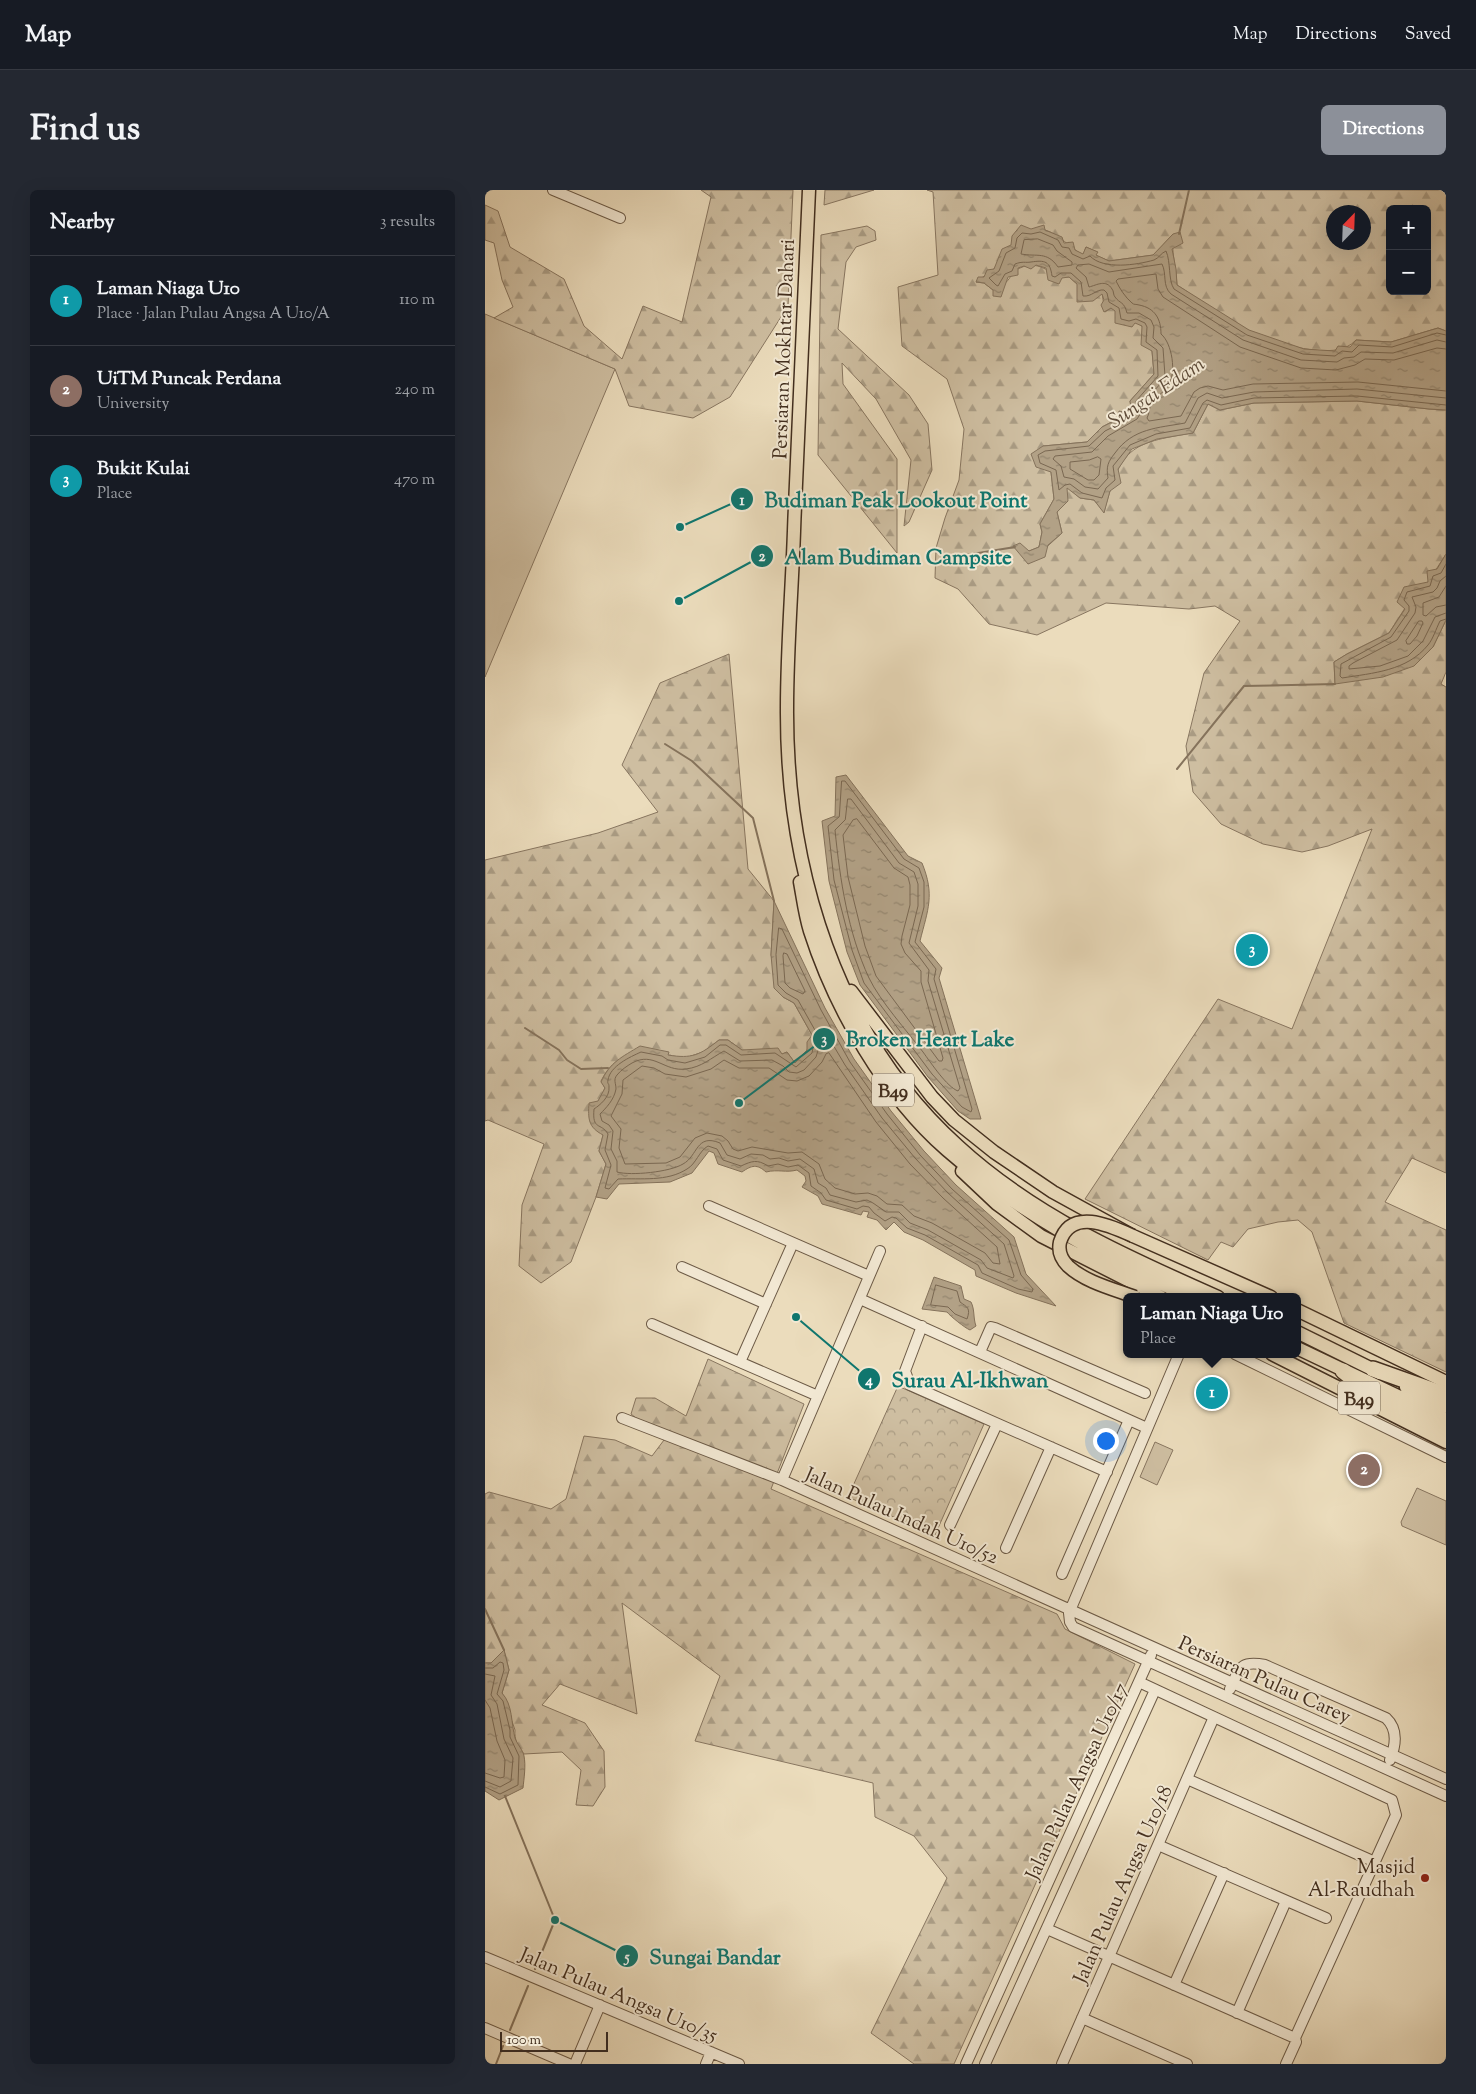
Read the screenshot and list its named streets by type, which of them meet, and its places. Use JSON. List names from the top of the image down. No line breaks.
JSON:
{"streets":{"main road":["Persiaran Mokhtar Dahari","B49"],"street":["Jalan Pulau Indah U10/52","Persiaran Pulau Carey","Jalan Pulau Angsa U10/17","Jalan Pulau Angsa U10/18","Jalan Pulau Angsa U10/35"]},"crossings":[["Persiaran Mokhtar Dahari","B49"],["Jalan Pulau Indah U10/52","Persiaran Pulau Carey"],["Jalan Pulau Angsa U10/17","Jalan Pulau Angsa U10/18"]],"water":["Sungai Edam"],"places":["Budiman Peak Lookout Point","Alam Budiman Campsite","Broken Heart Lake","Surau Al-Ikhwan","Masjid Al-Raudhah","Sungai Bandar"],"scale_bar":"100 m","north":"top right","page":{"header":"Map","nav":["Map","Directions","Saved"],"title":"Find us","buttons":"Directions","heading":["Nearby","3 results"],"map_buttons":["+","−"],"list":[{"mark":"1","name":"Laman Niaga U10","note":"Place · Jalan Pulau Angsa A U10/A","value":"110 m"},{"mark":"2","name":"UiTM Puncak Perdana","note":"University","value":"240 m"},{"mark":"3","name":"Bukit Kulai","note":"Place","value":"470 m"}],"pins":["3","1","2"],"popup":["Laman Niaga U10","Place"],"scale":"100 m"}}
